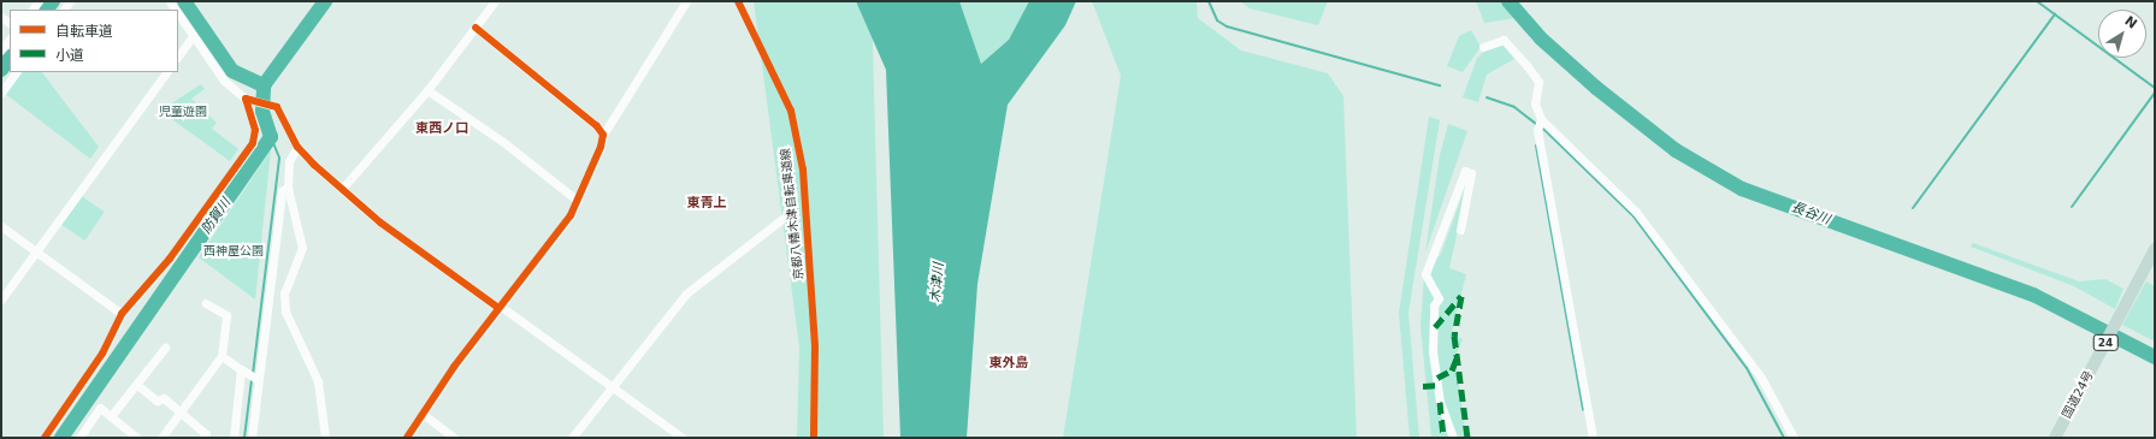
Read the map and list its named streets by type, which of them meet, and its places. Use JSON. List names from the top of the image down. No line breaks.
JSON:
{"streets":{"highway":["24","国道24号"],"cycle path":["京都八幡木津自転車道線"]},"districts":["東西ノ口","東青上","東外島"],"water":["長谷川","防賀川","木津川"],"parks":["児童遊園","西神屋公園"],"legend":["自転車道","小道"],"north":"top right"}
